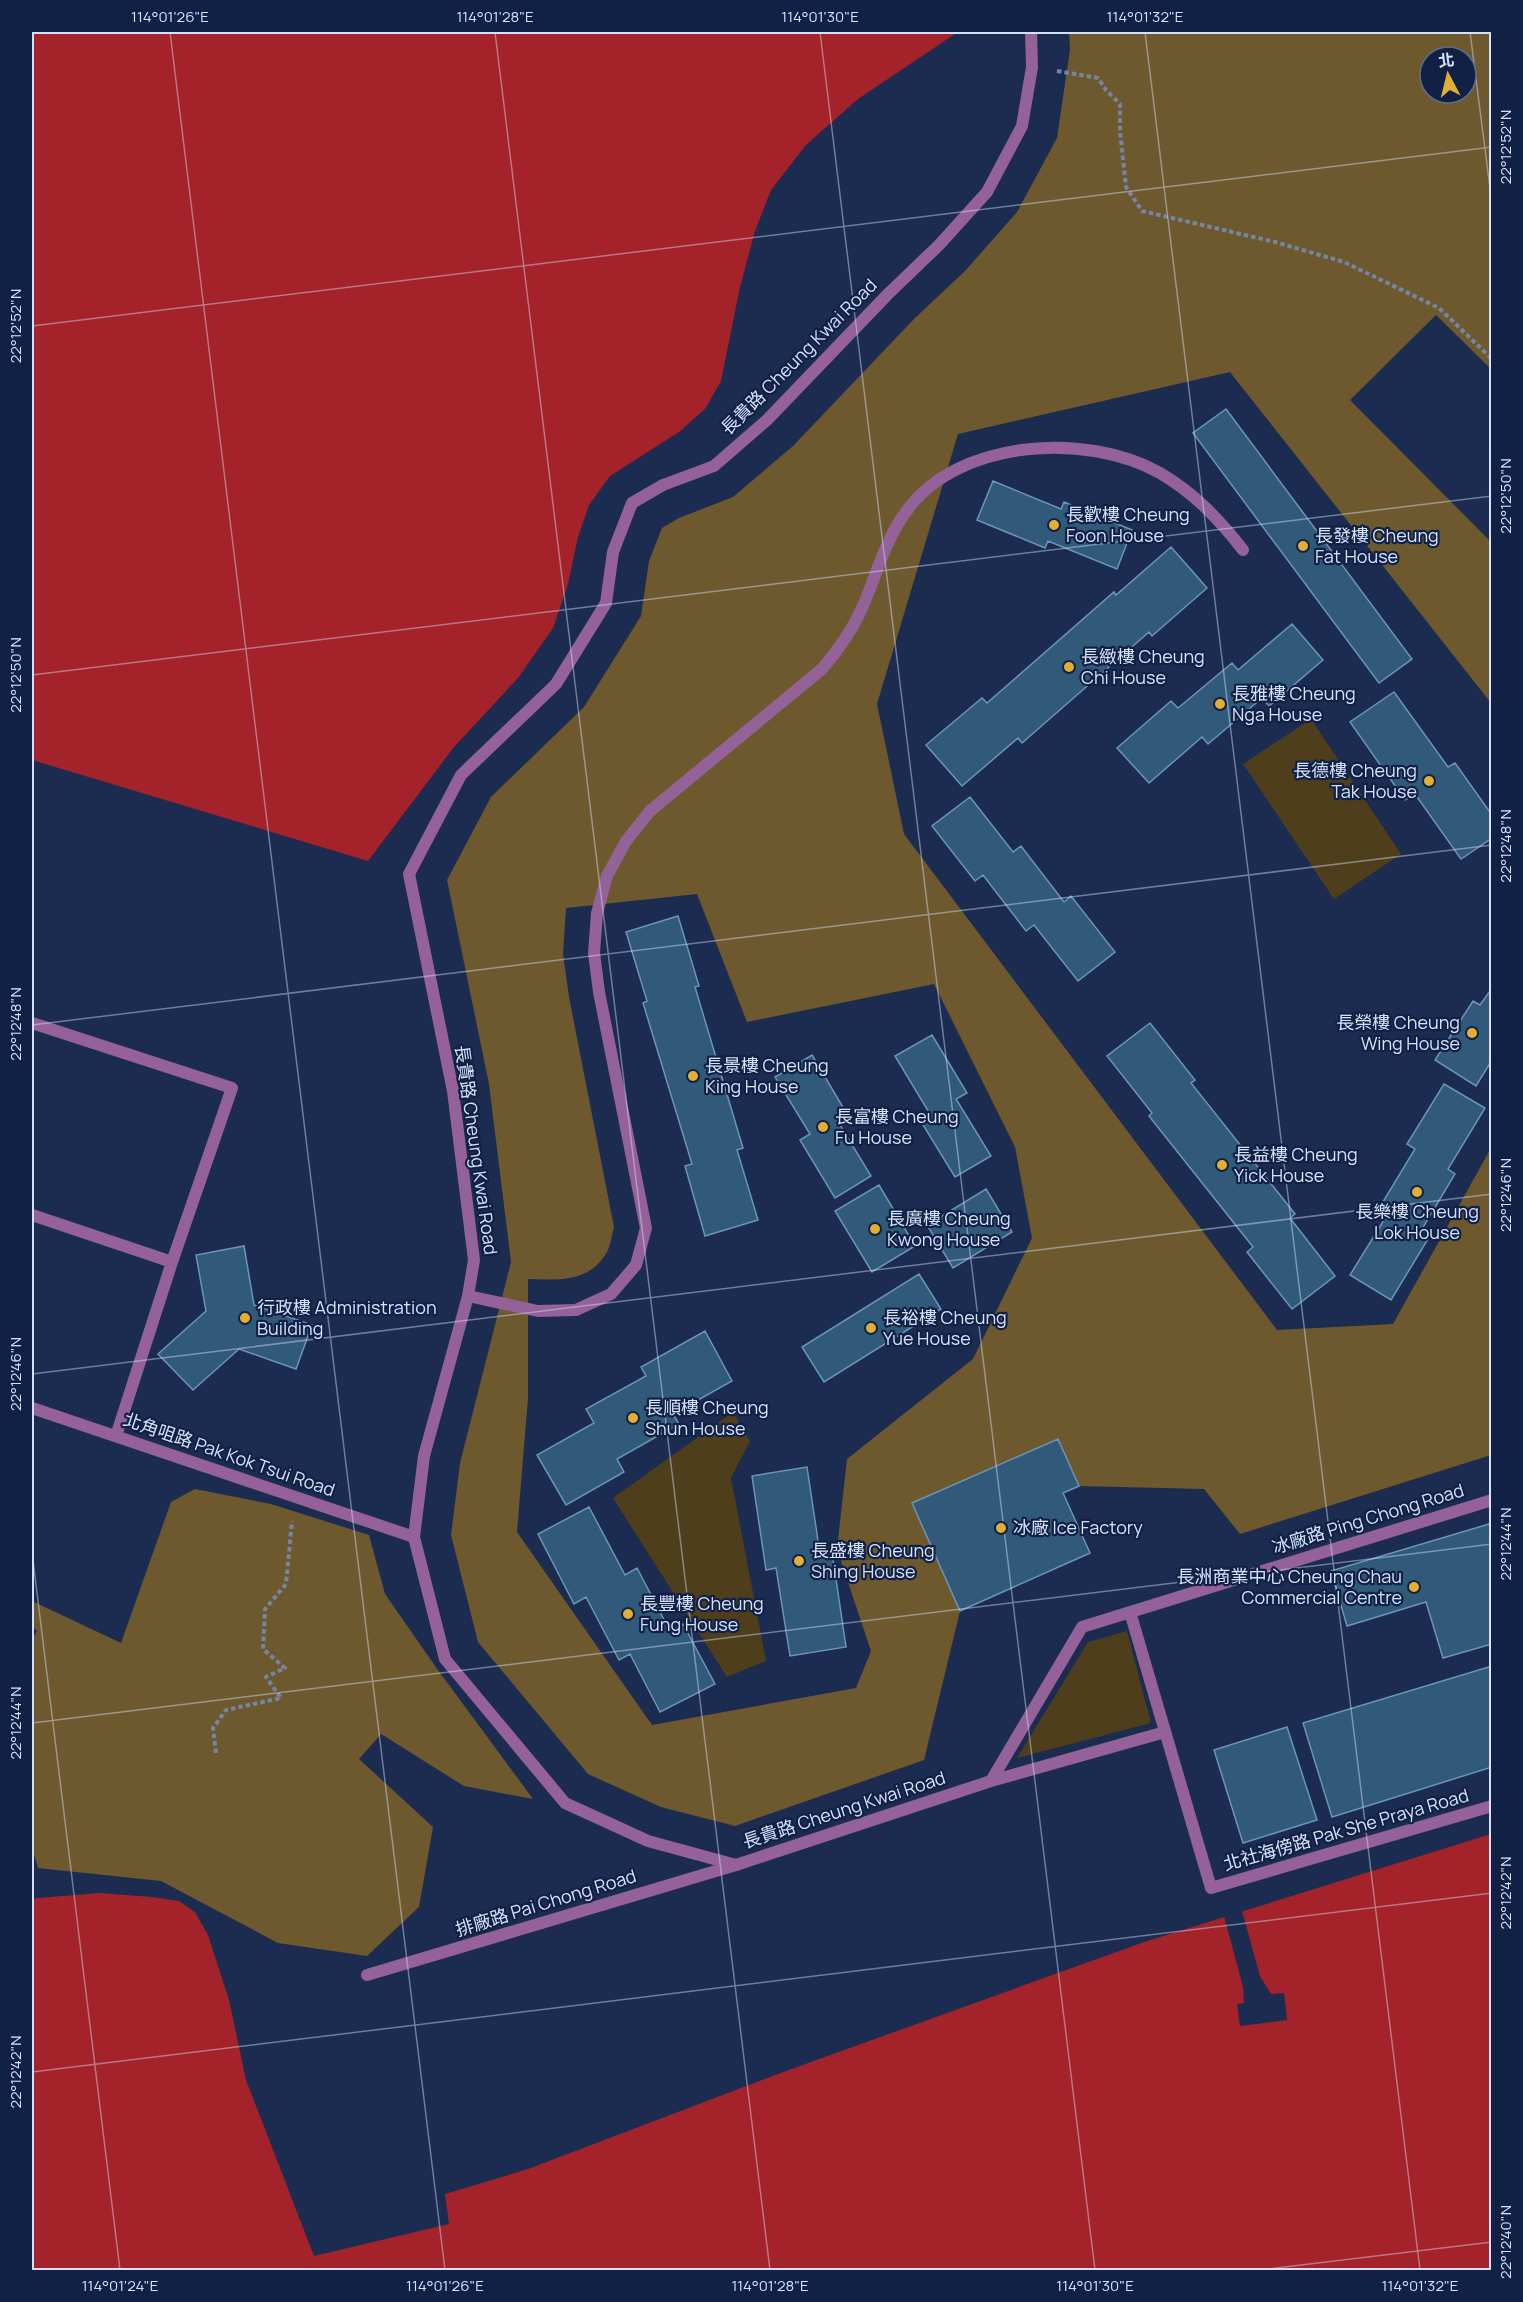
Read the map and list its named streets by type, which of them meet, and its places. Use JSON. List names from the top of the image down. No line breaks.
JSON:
{"streets":{"street":["長貴路 Cheung Kwai Road","北角咀路 Pak Kok Tsui Road","冰廠路 Ping Chong Road","北社海傍路 Pak She Praya Road","排廠路 Pai Chong Road"]},"crossings":[["長貴路 Cheung Kwai Road","北角咀路 Pak Kok Tsui Road"],["長貴路 Cheung Kwai Road","冰廠路 Ping Chong Road"],["長貴路 Cheung Kwai Road","北社海傍路 Pak She Praya Road"],["長貴路 Cheung Kwai Road","排廠路 Pai Chong Road"]],"places":["長歡樓 Cheung Foon House","長發樓 Cheung Fat House","長緻樓 Cheung Chi House","長雅樓 Cheung Nga House","長德樓 Cheung Tak House","長榮樓 Cheung Wing House","長景樓 Cheung King House","長富樓 Cheung Fu House","長益樓 Cheung Yick House","長樂樓 Cheung Lok House","長廣樓 Cheung Kwong House","行政樓 Administration Building","長裕樓 Cheung Yue House","長順樓 Cheung Shun House","冰廠 Ice Factory","長盛樓 Cheung Shing House","長洲商業中心 Cheung Chau Commercial Centre","長豐樓 Cheung Fung House"],"north":"top","coordinates":["114°01'26\"E","114°01'28\"E","114°01'30\"E","114°01'32\"E","22°12'52\"N","22°12'50\"N","22°12'48\"N","22°12'46\"N","22°12'44\"N","22°12'42\"N","22°12'40\"N","114°01'24\"E"]}
